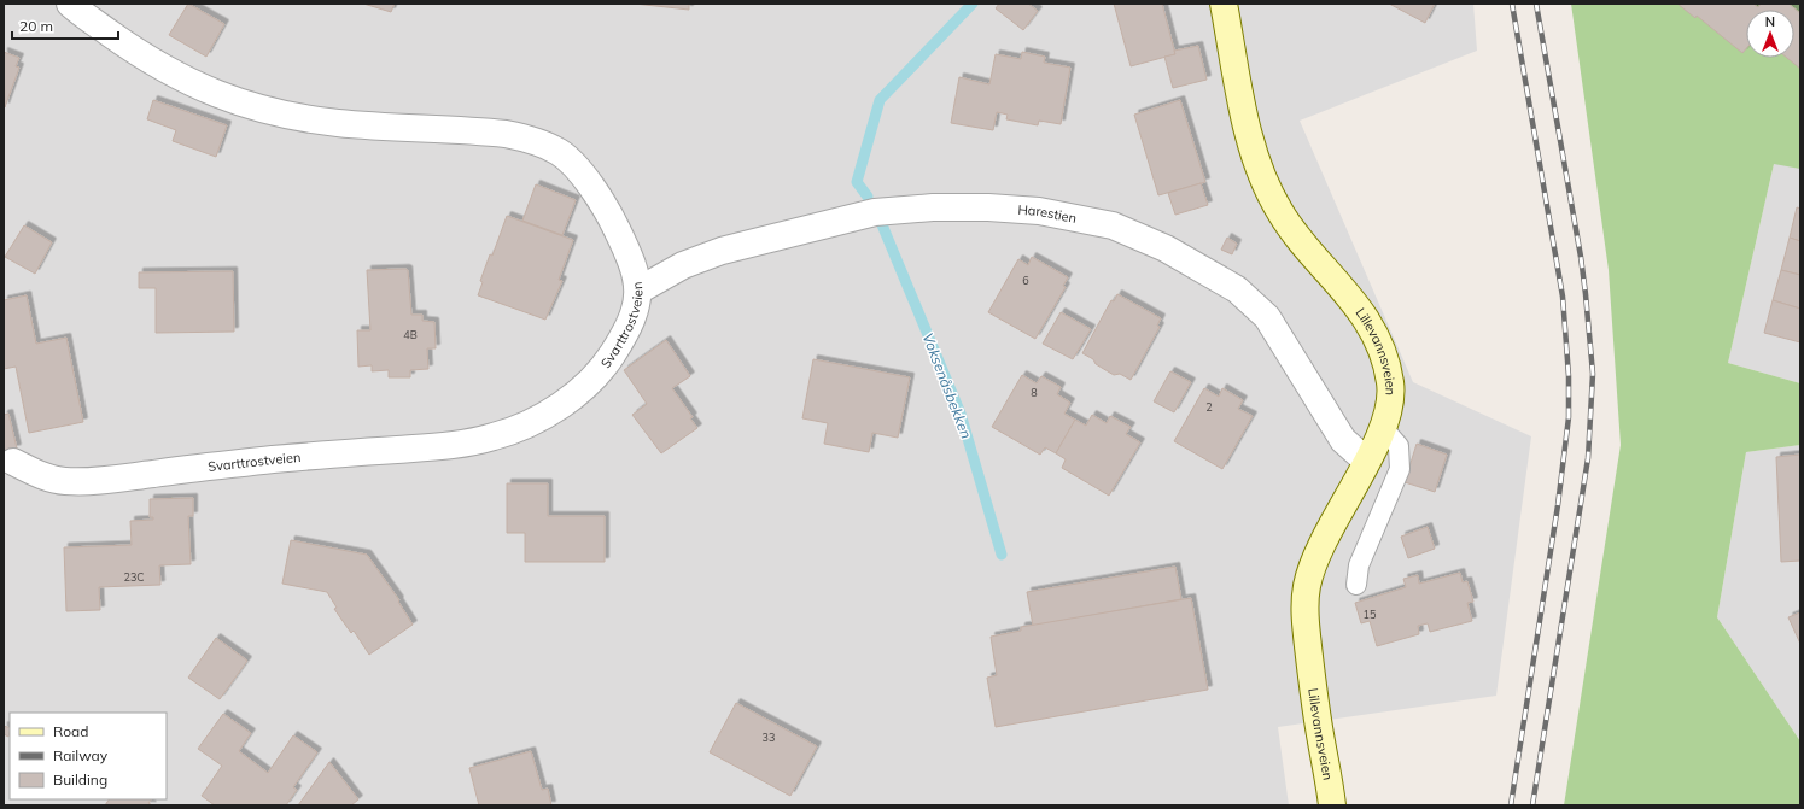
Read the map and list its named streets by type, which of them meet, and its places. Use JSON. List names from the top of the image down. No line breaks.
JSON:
{"streets":{"street":["Harestien","Svarttrostveien","Lillevannsveien"]},"crossings":[["Harestien","Svarttrostveien"],["Harestien","Lillevannsveien"]],"water":["Voksenåsbekken"],"house_numbers":["6","4B","8","2","23C","15","33"],"legend":["Road","Railway","Building"],"scale_bar":"20 m","north":"top"}
